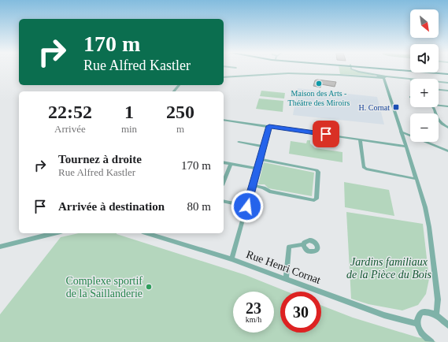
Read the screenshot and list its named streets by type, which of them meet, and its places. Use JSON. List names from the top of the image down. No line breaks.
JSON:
{"streets":{"street":["Rue Henri Cornat"]},"parks":["Jardins familiaux de la Pièce du Bois"],"places":{"other":["Maison des Arts - Théâtre des Miroirs","Complexe sportif de la Saillanderie"],"transit":["H. Cornat"]},"north":"bottom right","page":{"map_buttons":["+","−"],"turn":["170 m","Rue Alfred Kastler"],"eta":["22:52","Arrivée","1","min","250","m"],"list":[{"name":"Tournez à droite","note":"Rue Alfred Kastler","value":"170 m"},{"name":"Arrivée à destination","value":"80 m"}],"speed":"23 km/h","limit":"30"}}
